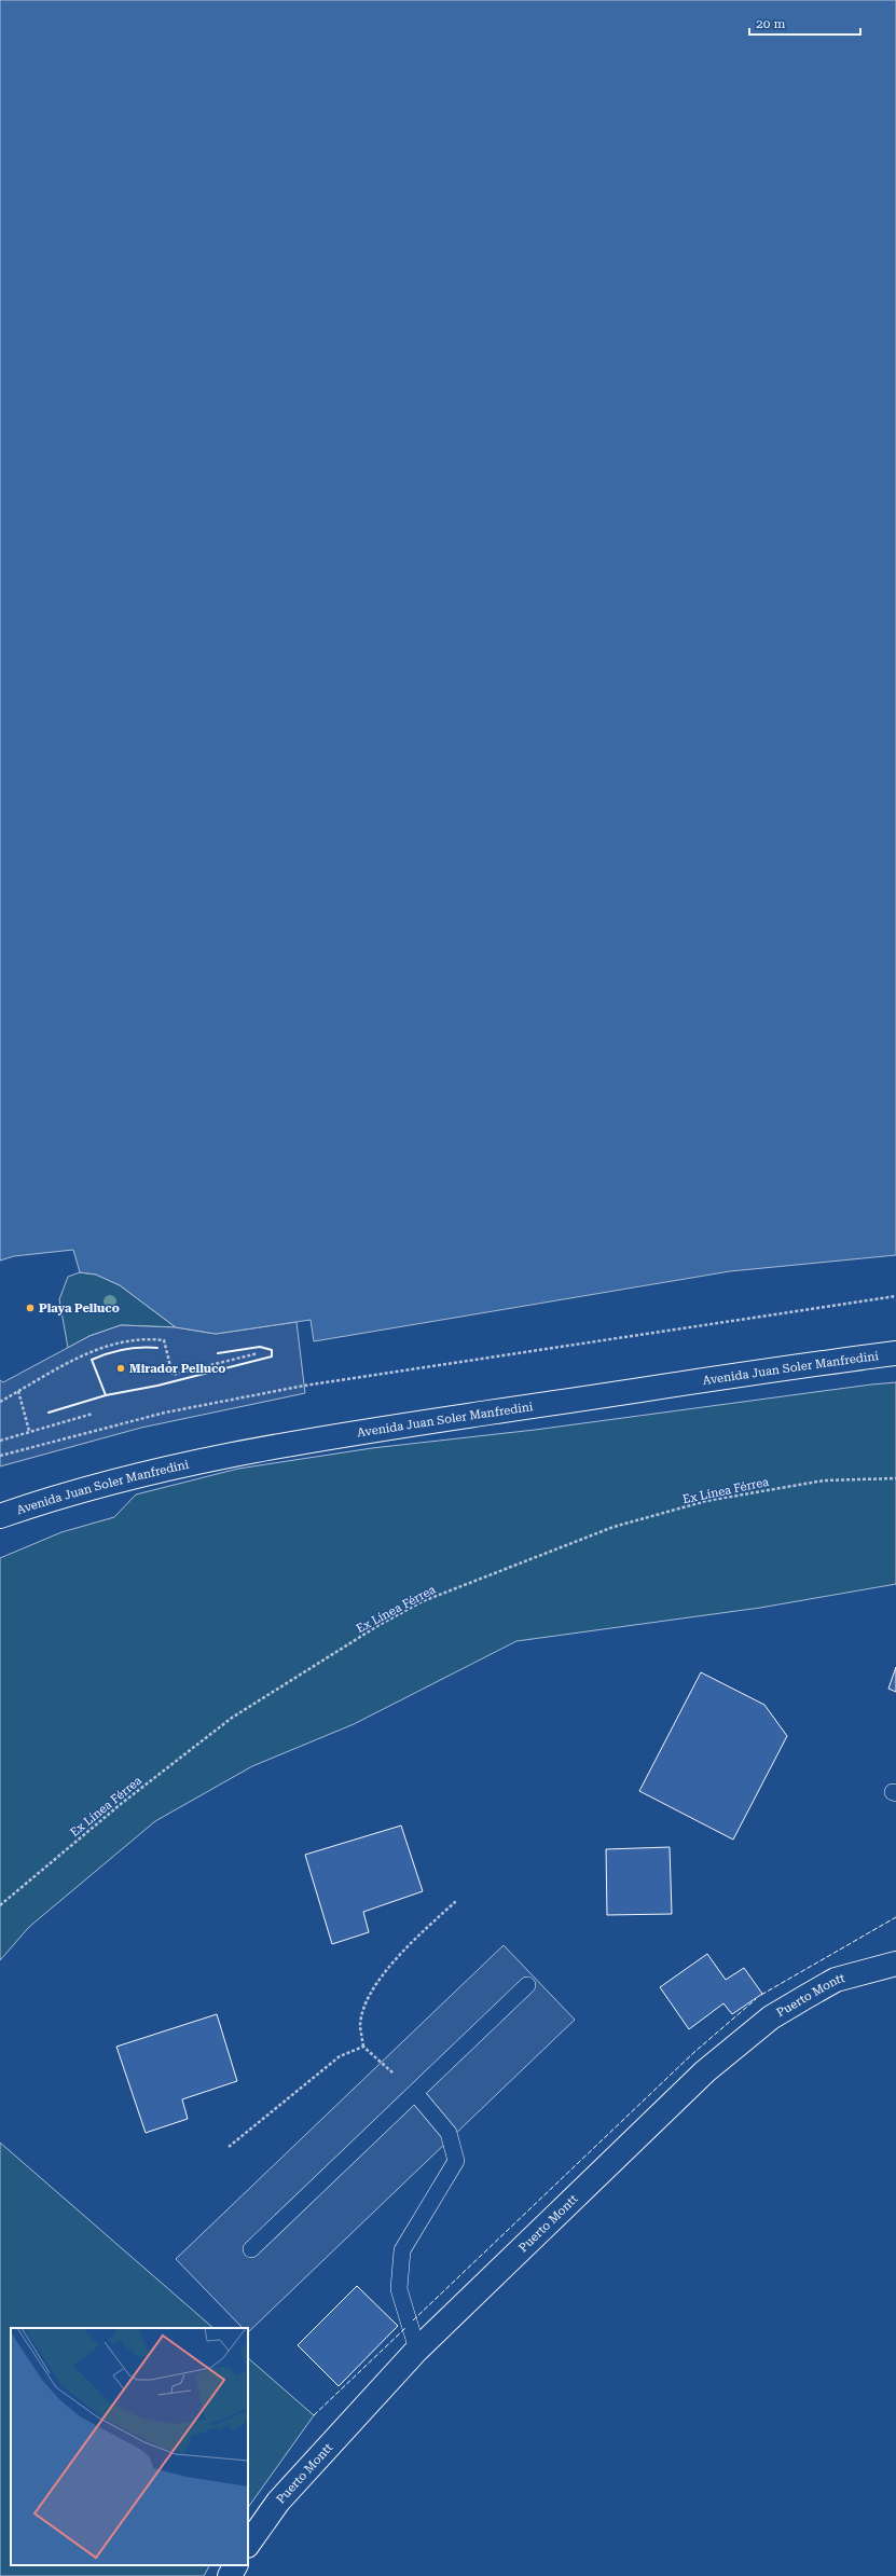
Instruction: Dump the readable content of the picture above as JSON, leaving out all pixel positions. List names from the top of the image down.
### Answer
{
  "streets": {
    "main road": ["Avenida Juan Soler Manfredini", "Puerto Montt"],
    "path": ["Ex Línea Férrea"]
  },
  "places": ["Playa Pelluco", "Mirador Pelluco"],
  "scale_bar": "20 m"
}
